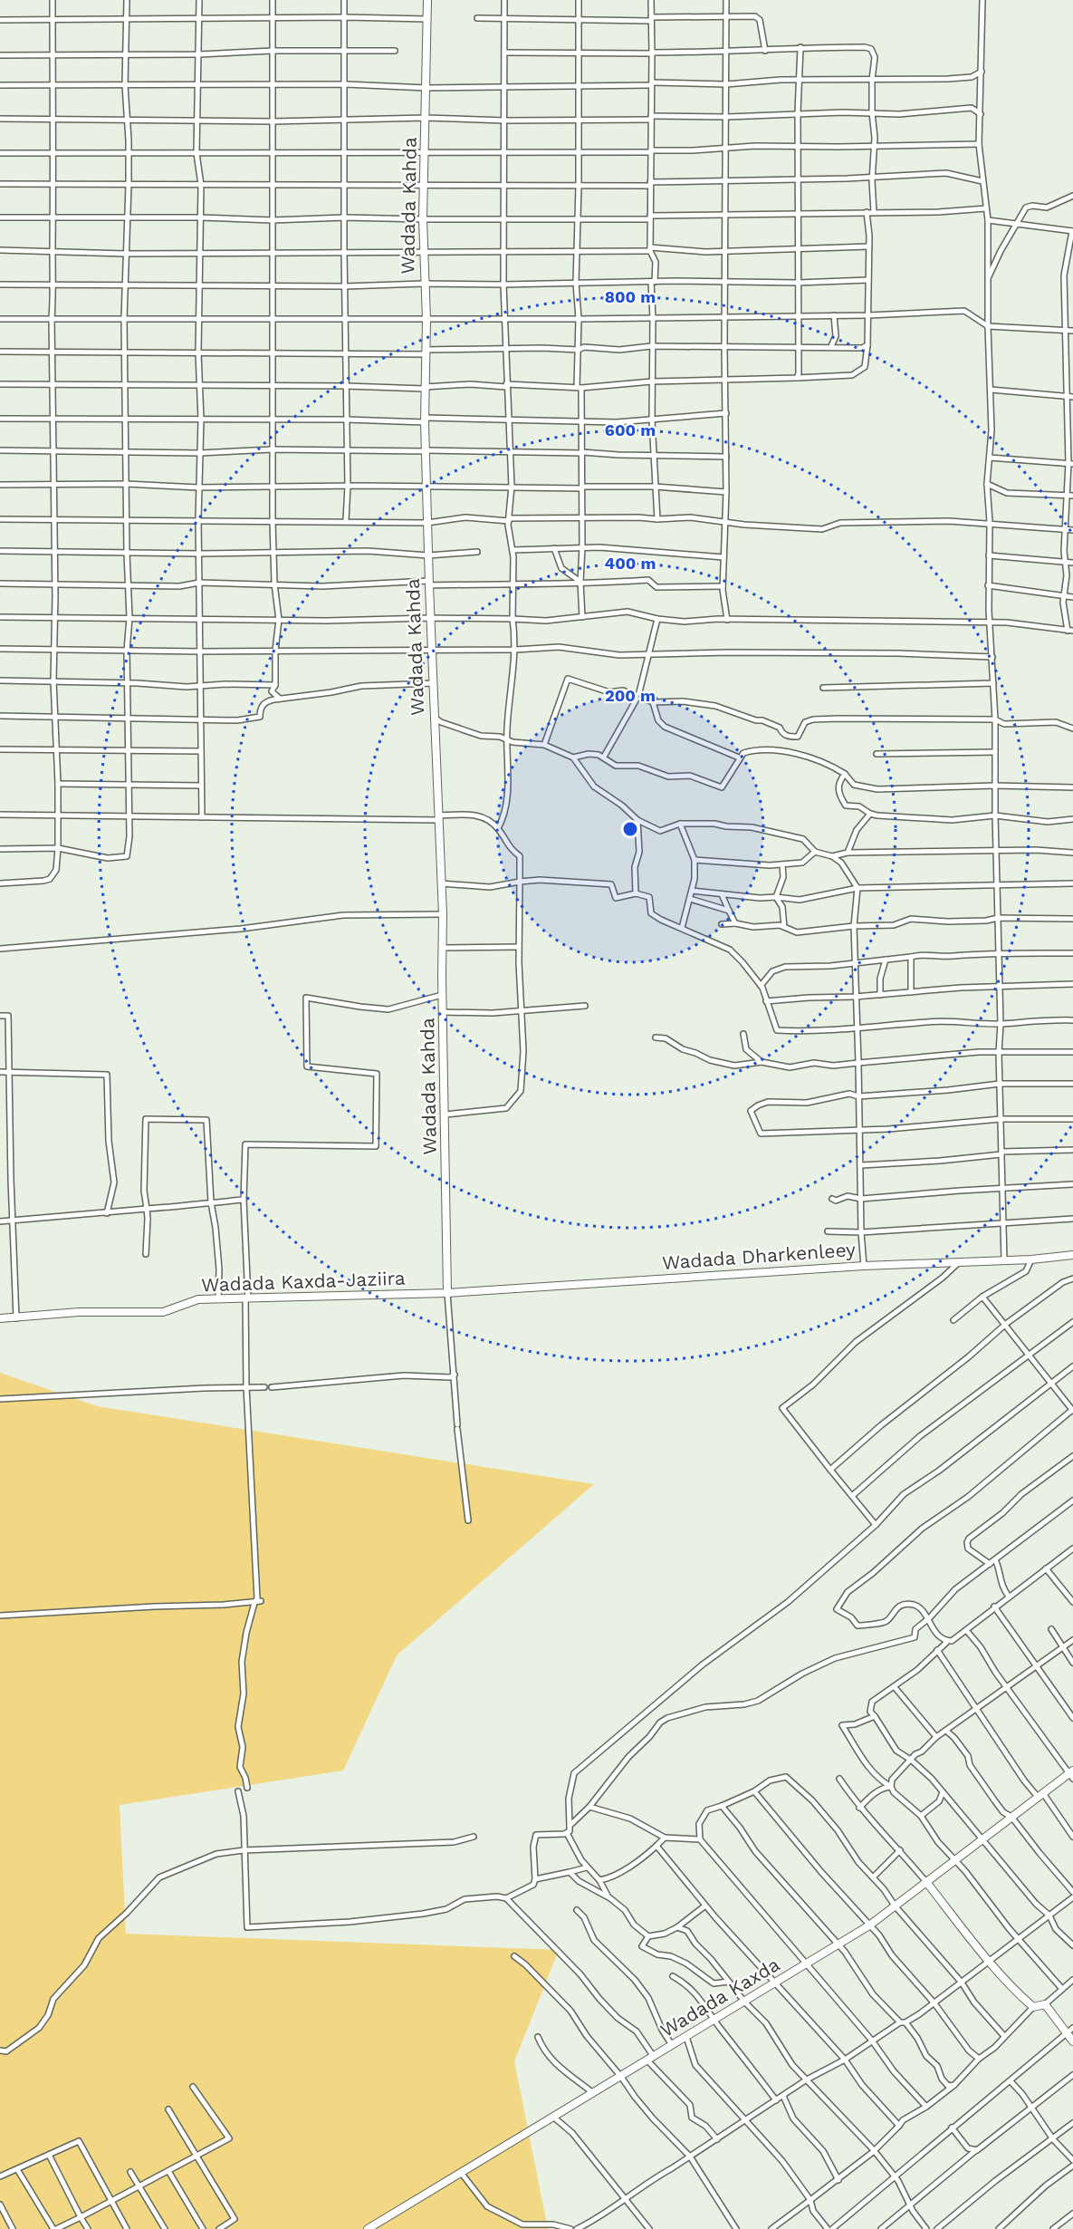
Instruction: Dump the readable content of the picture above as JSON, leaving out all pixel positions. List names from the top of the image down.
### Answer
{
  "streets": {
    "main road": [
      "Wadada Kahda",
      "Wadada Dharkenleey",
      "Wadada Kaxda-Jaziira",
      "Wadada Kaxda"
    ]
  },
  "crossings": [
    ["Wadada Kahda", "Wadada Dharkenleey"],
    ["Wadada Kahda", "Wadada Kaxda-Jaziira"],
    ["Wadada Dharkenleey", "Wadada Kaxda-Jaziira"]
  ],
  "rings": [
    "800 m",
    "600 m",
    "400 m",
    "200 m"
  ]
}
